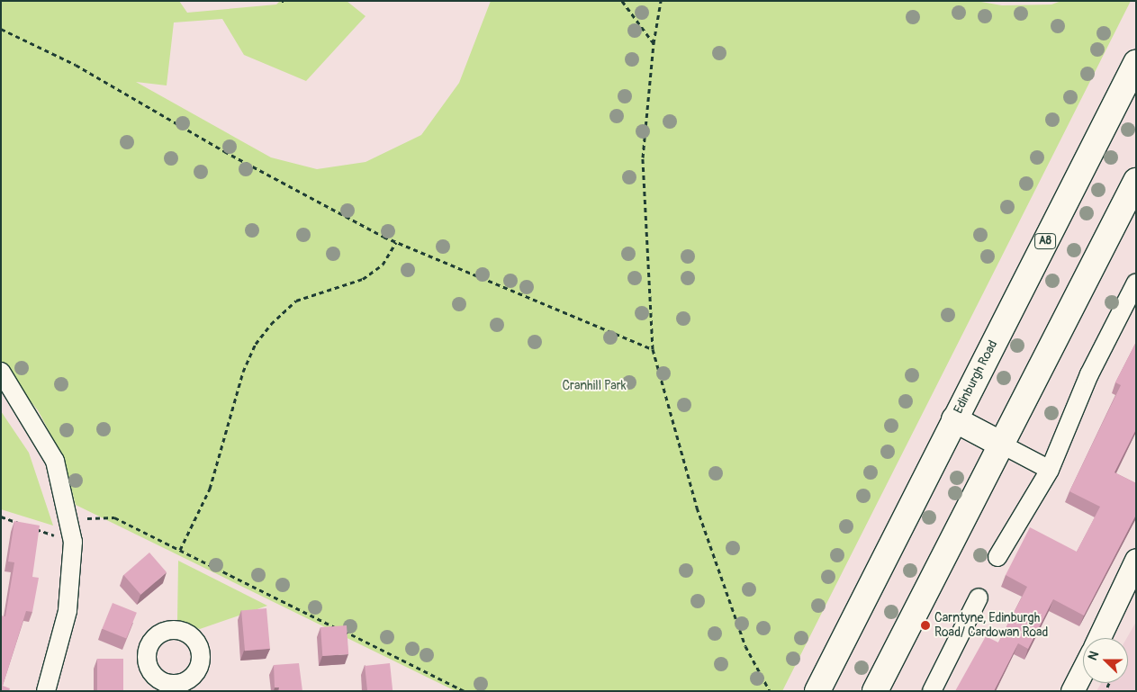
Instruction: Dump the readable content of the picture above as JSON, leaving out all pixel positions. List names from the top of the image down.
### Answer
{
  "streets": {
    "main road": ["A8", "Edinburgh Road"]
  },
  "parks": ["Cranhill Park"],
  "places": ["Carntyne, Edinburgh Road/ Cardowan Road"],
  "north": "left"
}
